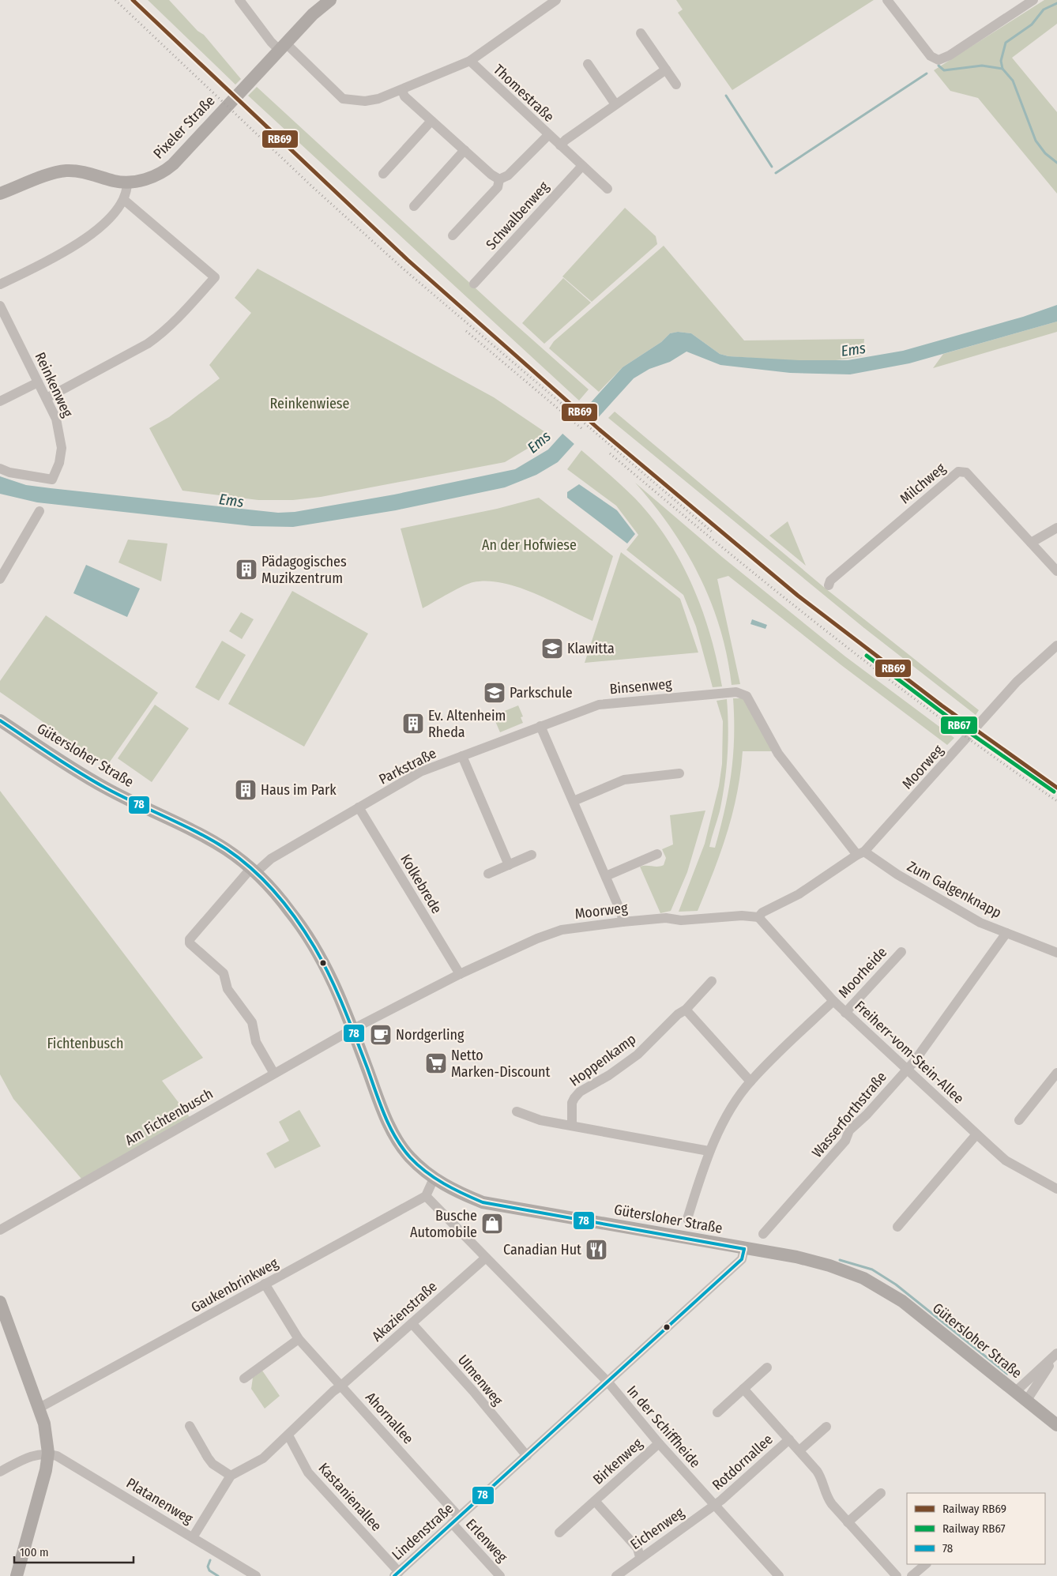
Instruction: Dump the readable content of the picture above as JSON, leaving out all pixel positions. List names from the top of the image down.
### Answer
{
  "streets": {
    "main road": ["Pixeler Straße", "Gütersloher Straße"],
    "street": [
      "Thomestraße",
      "Schwalbenweg",
      "Reinkenweg",
      "Milchweg",
      "Binsenweg",
      "Parkstraße",
      "Moorweg",
      "Kolkebrede",
      "Zum Galgenknapp",
      "Moorheide",
      "Freiherr-vom-Stein-Allee",
      "Hoppenkamp",
      "Wasserforthstraße",
      "Am Fichtenbusch",
      "Gaukenbrinkweg",
      "Akazienstraße",
      "Ulmenweg",
      "Ahornallee",
      "In der Schiffheide",
      "Birkenweg",
      "Rotdornallee",
      "Kastanienallee",
      "Platanenweg",
      "Eichenweg",
      "Lindenstraße",
      "Erlenweg"
    ]
  },
  "crossings": [
    ["Thomestraße", "Schwalbenweg"],
    ["Binsenweg", "Parkstraße"],
    ["Binsenweg", "Moorweg"],
    ["Binsenweg", "Zum Galgenknapp"],
    ["Gütersloher Straße", "Parkstraße"],
    ["Gütersloher Straße", "Moorweg"],
    ["Gütersloher Straße", "Am Fichtenbusch"],
    ["Gütersloher Straße", "Lindenstraße"],
    ["Parkstraße", "Kolkebrede"],
    ["Parkstraße", "Am Fichtenbusch"],
    ["Moorweg", "Kolkebrede"],
    ["Moorweg", "Zum Galgenknapp"],
    ["Moorweg", "Freiherr-vom-Stein-Allee"],
    ["Moorweg", "Am Fichtenbusch"],
    ["Zum Galgenknapp", "Wasserforthstraße"],
    ["Moorheide", "Freiherr-vom-Stein-Allee"],
    ["Freiherr-vom-Stein-Allee", "Wasserforthstraße"],
    ["Gaukenbrinkweg", "Ahornallee"],
    ["Gaukenbrinkweg", "In der Schiffheide"],
    ["Akazienstraße", "Ulmenweg"],
    ["Akazienstraße", "Ahornallee"],
    ["Akazienstraße", "In der Schiffheide"],
    ["Ulmenweg", "Lindenstraße"],
    ["Ahornallee", "Lindenstraße"],
    ["Ahornallee", "Erlenweg"],
    ["In der Schiffheide", "Birkenweg"],
    ["In der Schiffheide", "Rotdornallee"],
    ["In der Schiffheide", "Eichenweg"],
    ["In der Schiffheide", "Lindenstraße"],
    ["Birkenweg", "Eichenweg"],
    ["Rotdornallee", "Eichenweg"],
    ["Kastanienallee", "Lindenstraße"],
    ["Lindenstraße", "Erlenweg"]
  ],
  "water": ["Ems"],
  "parks": ["Reinkenwiese", "An der Hofwiese", "Fichtenbusch"],
  "places": {
    "building": ["Pädagogisches Muzikzentrum", "Ev. Altenheim Rheda", "Haus im Park"],
    "school or university": ["Klawitta", "Parkschule"],
    "cafe": ["Nordgerling"],
    "supermarket": ["Netto Marken-Discount"],
    "shop": ["Busche Automobile"],
    "restaurant": ["Canadian Hut"]
  },
  "lines": ["rail line RB69", "rail line RB67", "transit line 78"],
  "legend": ["Railway RB69", "Railway RB67", "78"],
  "scale_bar": "100 m"
}
